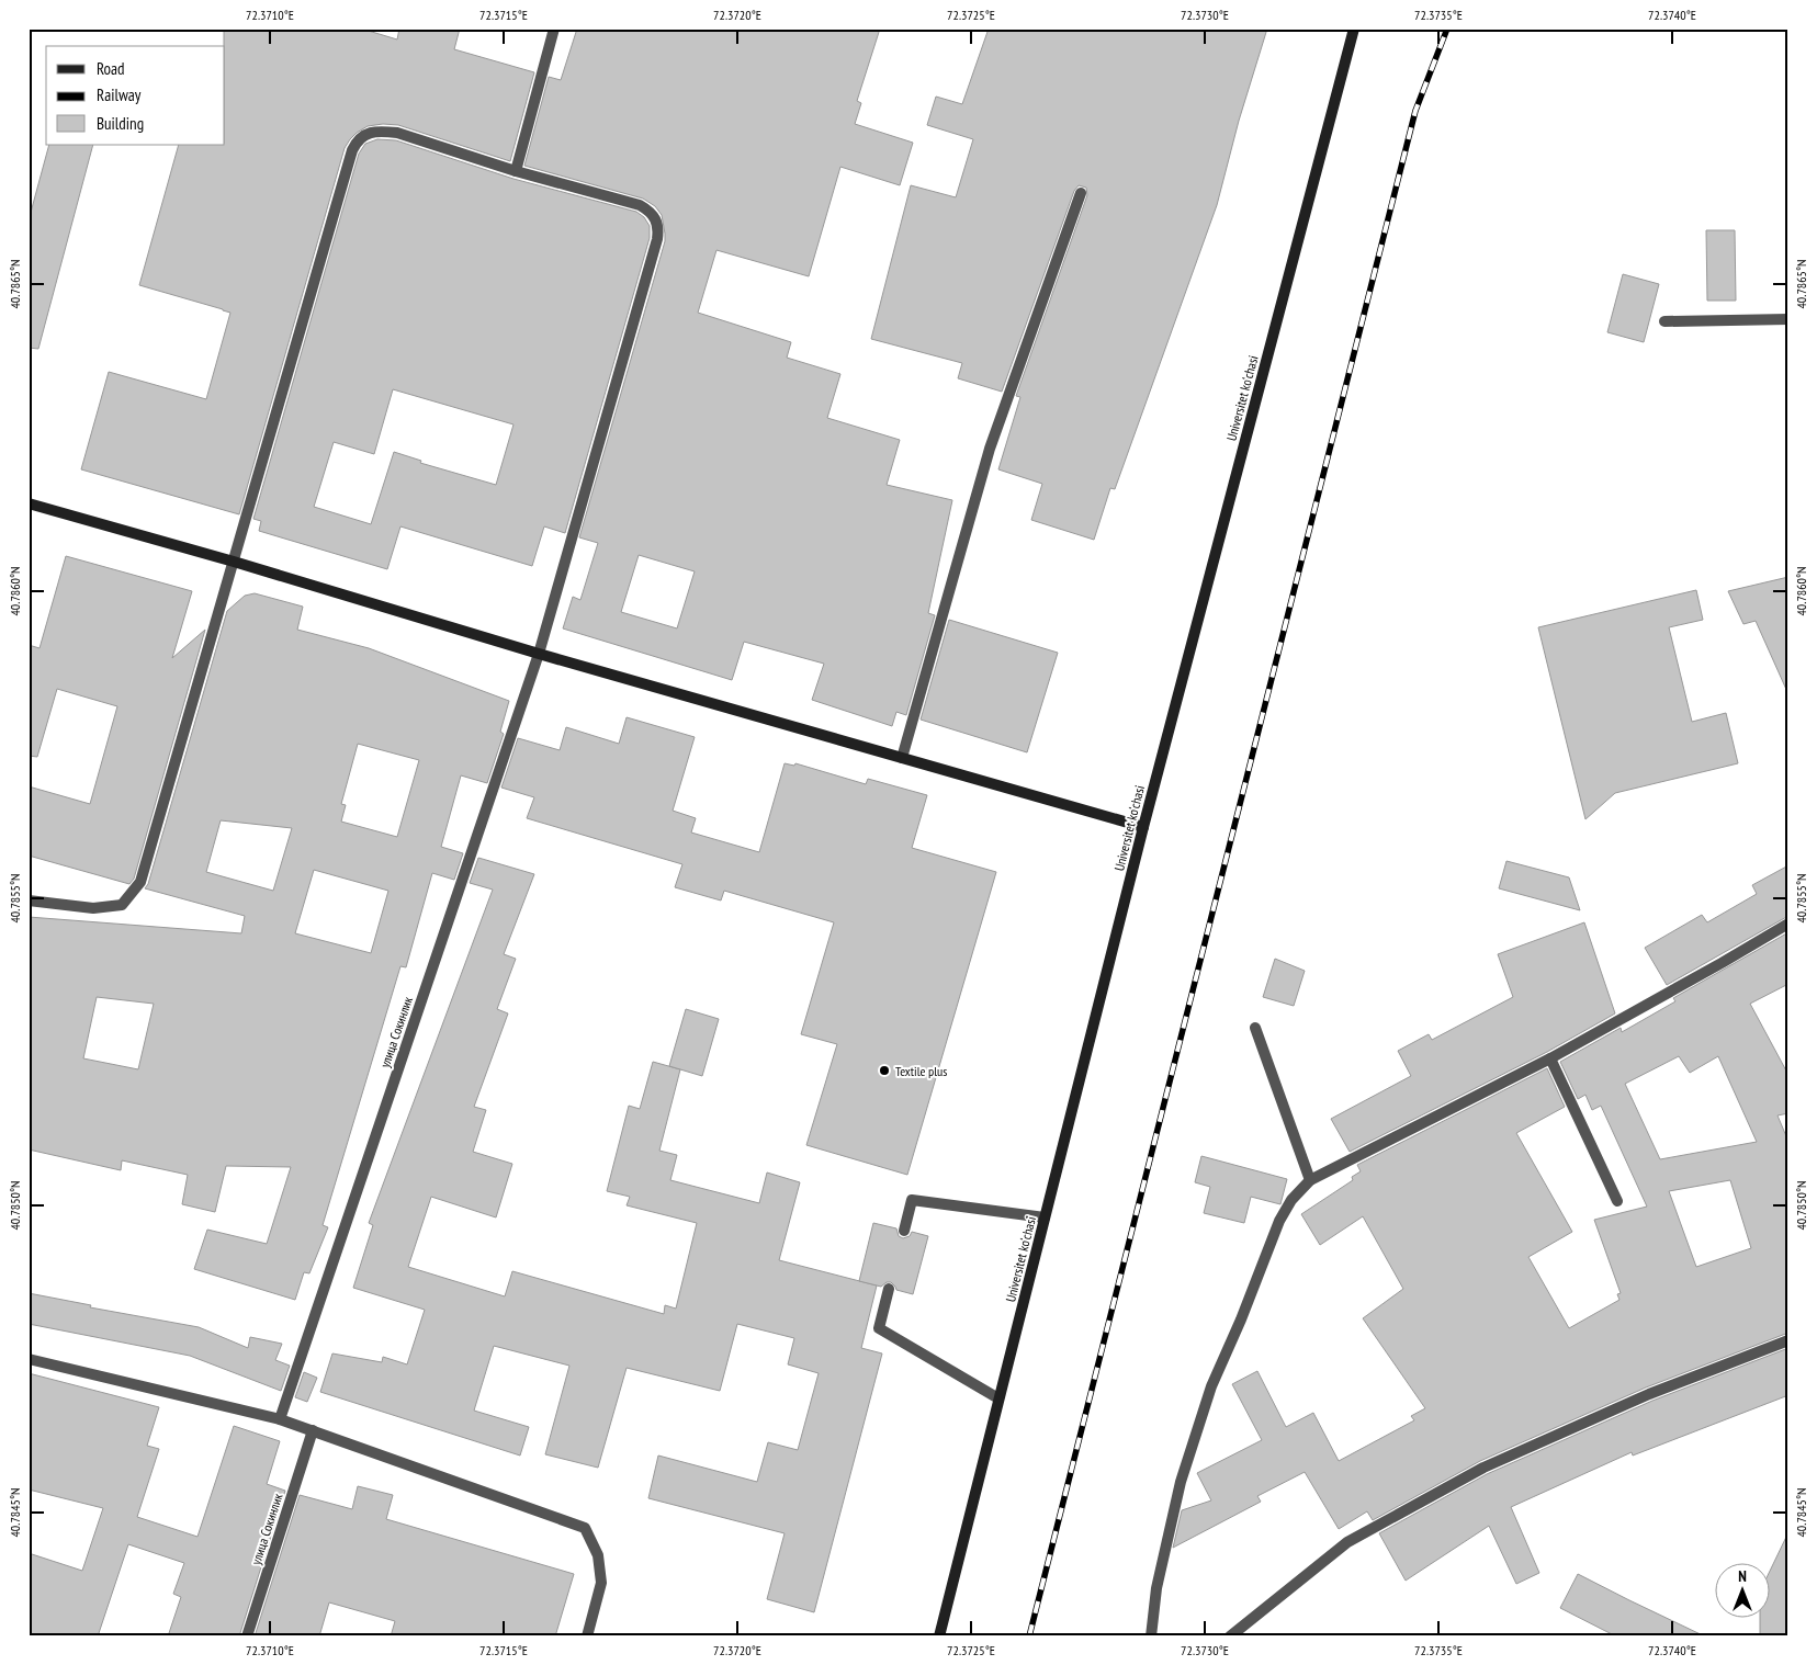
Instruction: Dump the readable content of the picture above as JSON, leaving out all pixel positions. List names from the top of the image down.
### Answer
{
  "streets": {
    "main road": ["Universitet kо‘chasi"],
    "street": ["улица Сокинлик"]
  },
  "places": ["Textile plus"],
  "legend": ["Road", "Railway", "Building"],
  "north": "top",
  "coordinates": [
    "72.3710°E",
    "72.3715°E",
    "72.3720°E",
    "72.3725°E",
    "72.3730°E",
    "72.3735°E",
    "72.3740°E",
    "40.7865°N",
    "40.7860°N",
    "40.7855°N",
    "40.7850°N",
    "40.7845°N"
  ]
}
